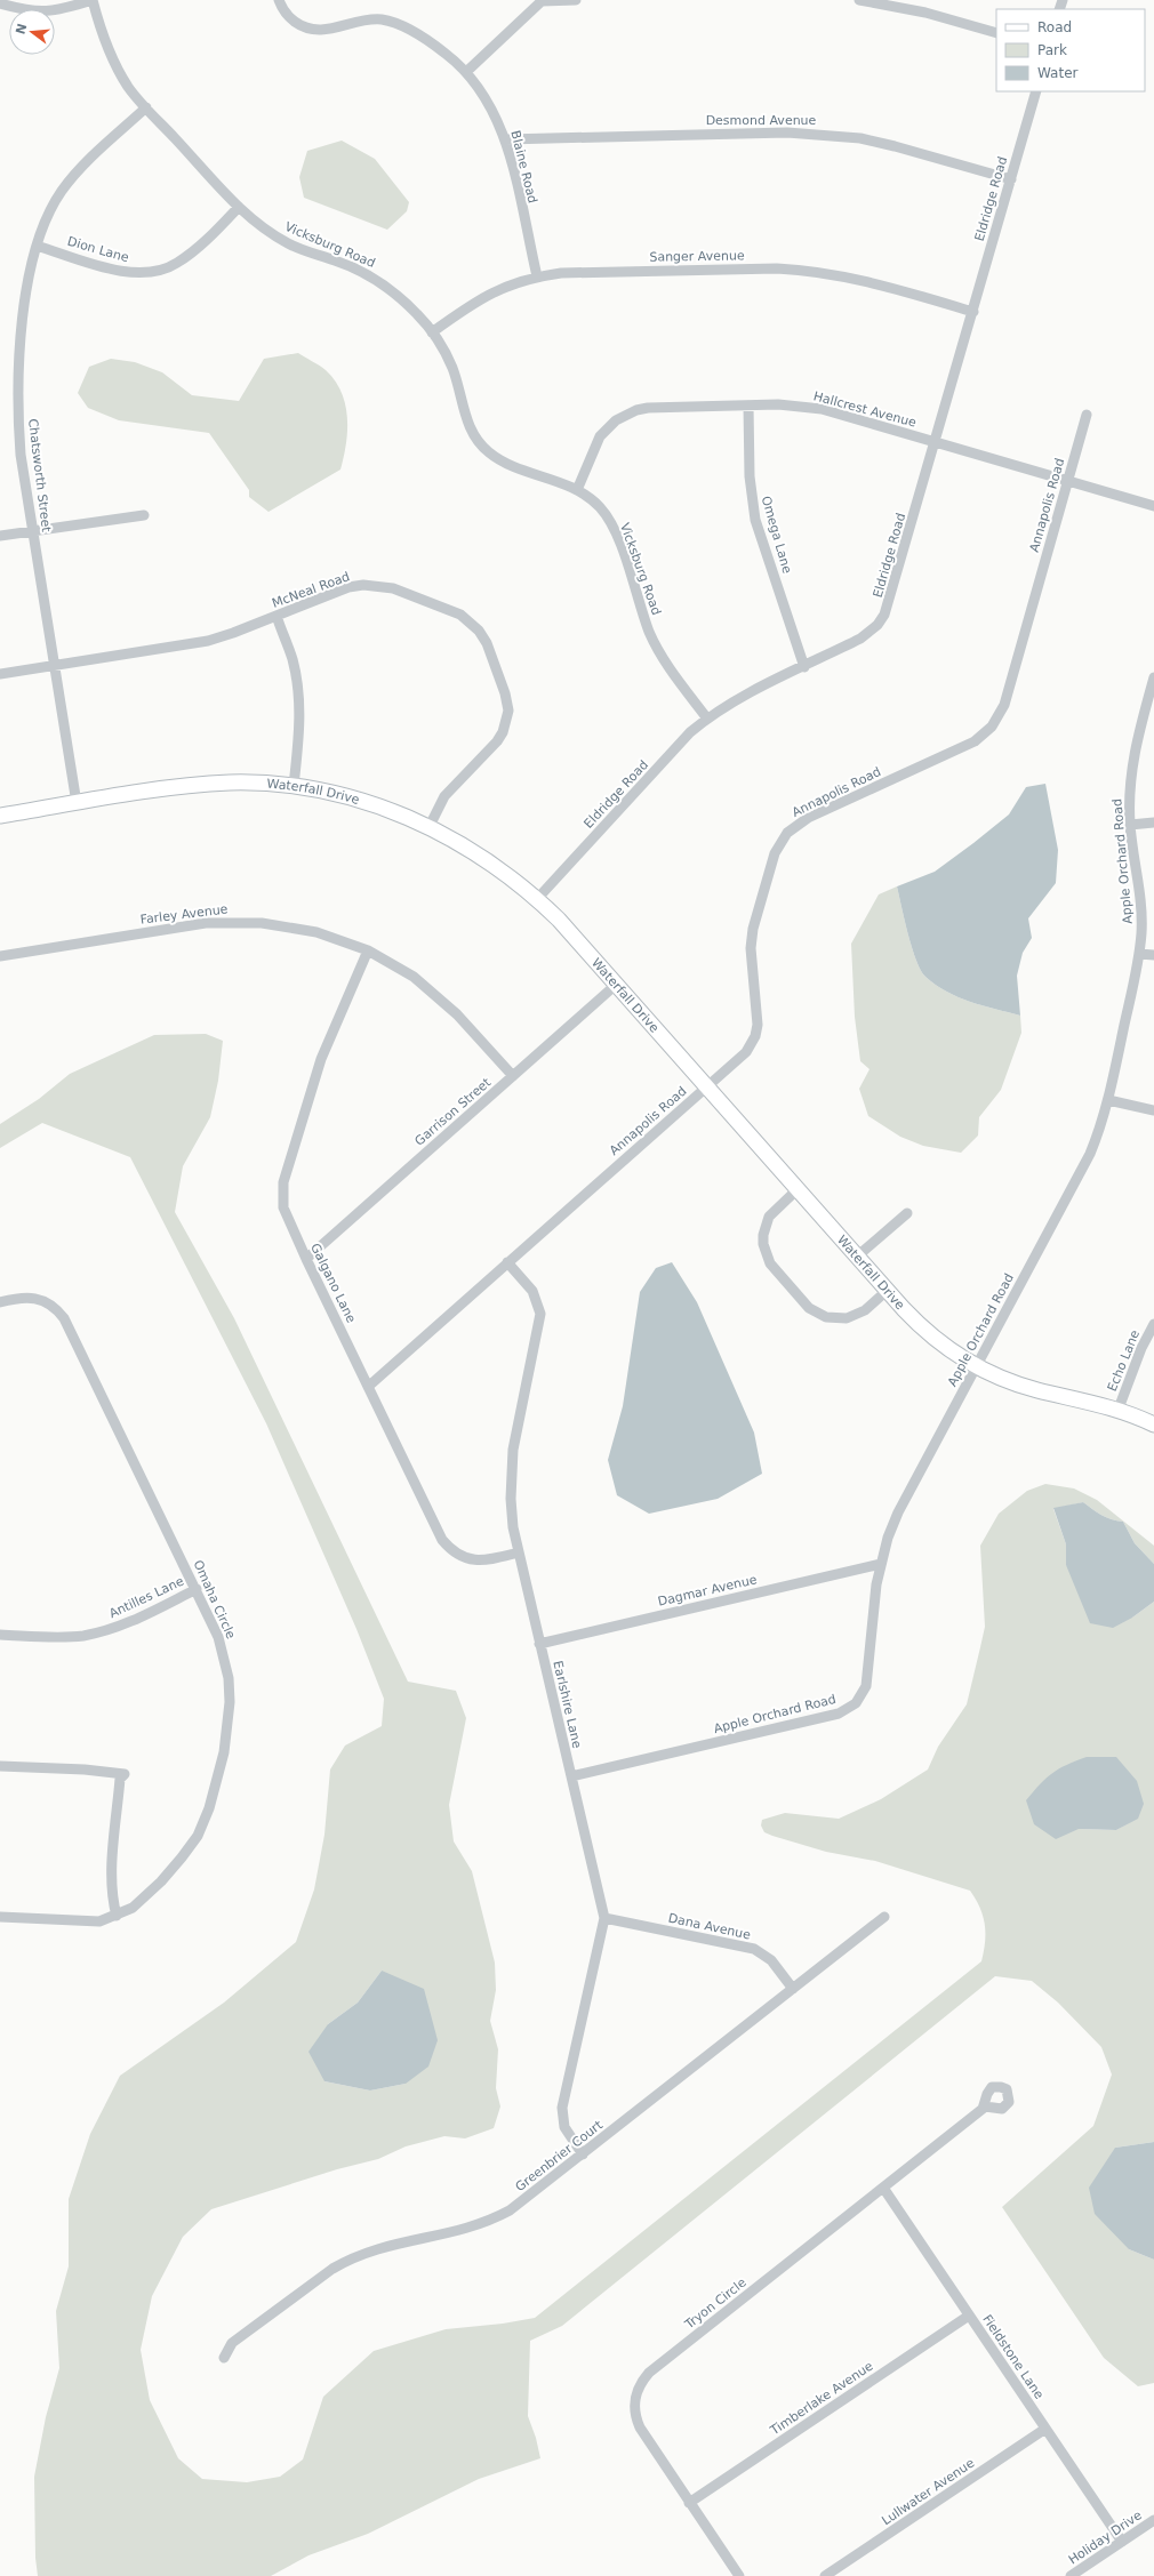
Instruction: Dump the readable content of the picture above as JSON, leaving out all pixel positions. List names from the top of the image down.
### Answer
{
  "streets": {
    "street": [
      "Desmond Avenue",
      "Blaine Road",
      "Eldridge Road",
      "Vicksburg Road",
      "Dion Lane",
      "Sanger Avenue",
      "Hallcrest Avenue",
      "Chatsworth Street",
      "Annapolis Road",
      "Omega Lane",
      "McNeal Road",
      "Waterfall Drive",
      "Apple Orchard Road",
      "Farley Avenue",
      "Garrison Street",
      "Galgano Lane",
      "Echo Lane",
      "Dagmar Avenue",
      "Antilles Lane",
      "Omaha Circle",
      "Earlshire Lane",
      "Dana Avenue",
      "Greenbrier Court",
      "Tryon Circle",
      "Fieldstone Lane",
      "Timberlake Avenue",
      "Lullwater Avenue",
      "Holiday Drive"
    ]
  },
  "crossings": [
    ["Desmond Avenue", "Blaine Road"],
    ["Desmond Avenue", "Eldridge Road"],
    ["Blaine Road", "Sanger Avenue"],
    ["Eldridge Road", "Vicksburg Road"],
    ["Eldridge Road", "Sanger Avenue"],
    ["Eldridge Road", "Hallcrest Avenue"],
    ["Eldridge Road", "Omega Lane"],
    ["Eldridge Road", "Waterfall Drive"],
    ["Vicksburg Road", "Dion Lane"],
    ["Vicksburg Road", "Sanger Avenue"],
    ["Vicksburg Road", "Hallcrest Avenue"],
    ["Vicksburg Road", "Chatsworth Street"],
    ["Dion Lane", "Chatsworth Street"],
    ["Hallcrest Avenue", "Annapolis Road"],
    ["Hallcrest Avenue", "Omega Lane"],
    ["Chatsworth Street", "McNeal Road"],
    ["Chatsworth Street", "Waterfall Drive"],
    ["Annapolis Road", "Waterfall Drive"],
    ["Annapolis Road", "Galgano Lane"],
    ["Annapolis Road", "Earlshire Lane"],
    ["McNeal Road", "Waterfall Drive"],
    ["Waterfall Drive", "Apple Orchard Road"],
    ["Waterfall Drive", "Garrison Street"],
    ["Waterfall Drive", "Echo Lane"],
    ["Apple Orchard Road", "Dagmar Avenue"],
    ["Apple Orchard Road", "Earlshire Lane"],
    ["Farley Avenue", "Garrison Street"],
    ["Farley Avenue", "Galgano Lane"],
    ["Garrison Street", "Galgano Lane"],
    ["Galgano Lane", "Earlshire Lane"],
    ["Dagmar Avenue", "Earlshire Lane"],
    ["Antilles Lane", "Omaha Circle"],
    ["Earlshire Lane", "Dana Avenue"],
    ["Earlshire Lane", "Greenbrier Court"],
    ["Dana Avenue", "Greenbrier Court"],
    ["Tryon Circle", "Fieldstone Lane"],
    ["Tryon Circle", "Timberlake Avenue"],
    ["Fieldstone Lane", "Timberlake Avenue"],
    ["Fieldstone Lane", "Lullwater Avenue"],
    ["Fieldstone Lane", "Holiday Drive"]
  ],
  "legend": ["Road", "Park", "Water"],
  "north": "left"
}
